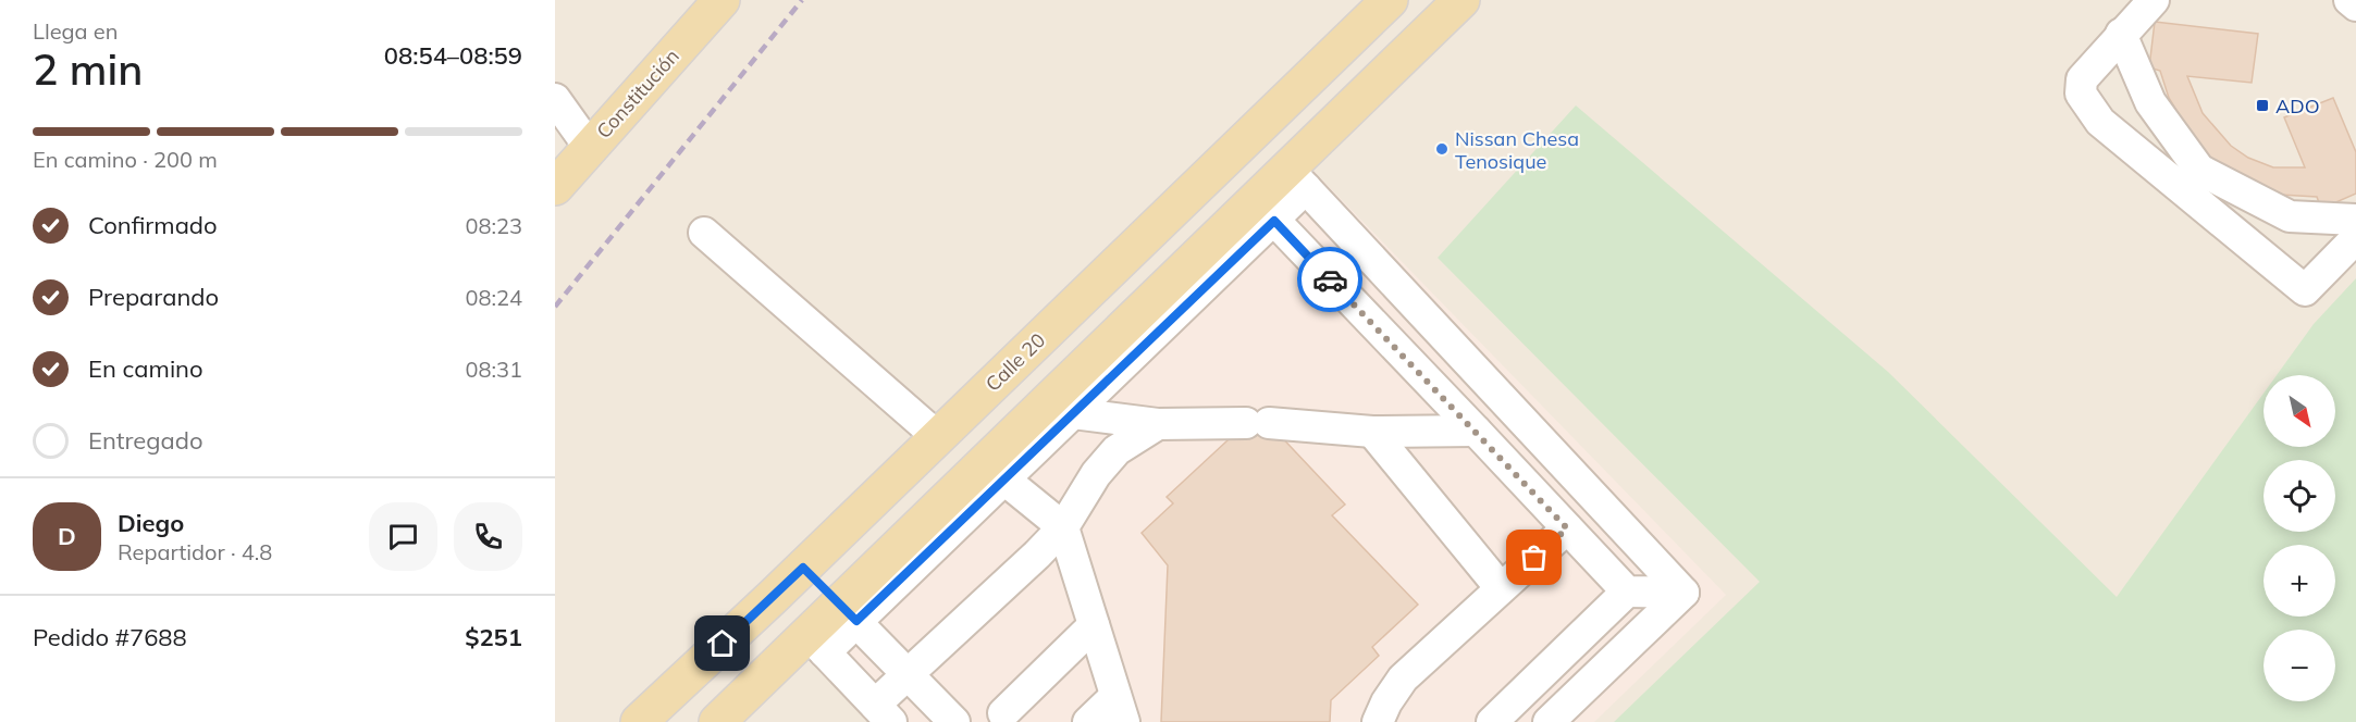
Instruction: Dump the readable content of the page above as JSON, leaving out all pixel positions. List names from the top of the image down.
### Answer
{
  "streets": {
    "main road": ["Constitución", "Calle 20"]
  },
  "places": {
    "transit": ["ADO"],
    "other": ["Nissan Chesa Tenosique"]
  },
  "north": "bottom right",
  "page": {
    "heading": ["2 min", "Llega en", "08:54–08:59"],
    "panel": [
      "Diego",
      "Repartidor · 4.8",
      "Pedido #7688",
      "$251"
    ],
    "bar": "En camino · 200 m",
    "list": [
      ["Confirmado", "08:23"],
      ["Preparando", "08:24"],
      ["En camino", "08:31"],
      "Entregado"
    ],
    "map_buttons": ["+", "−"],
    "round": "D"
  }
}
